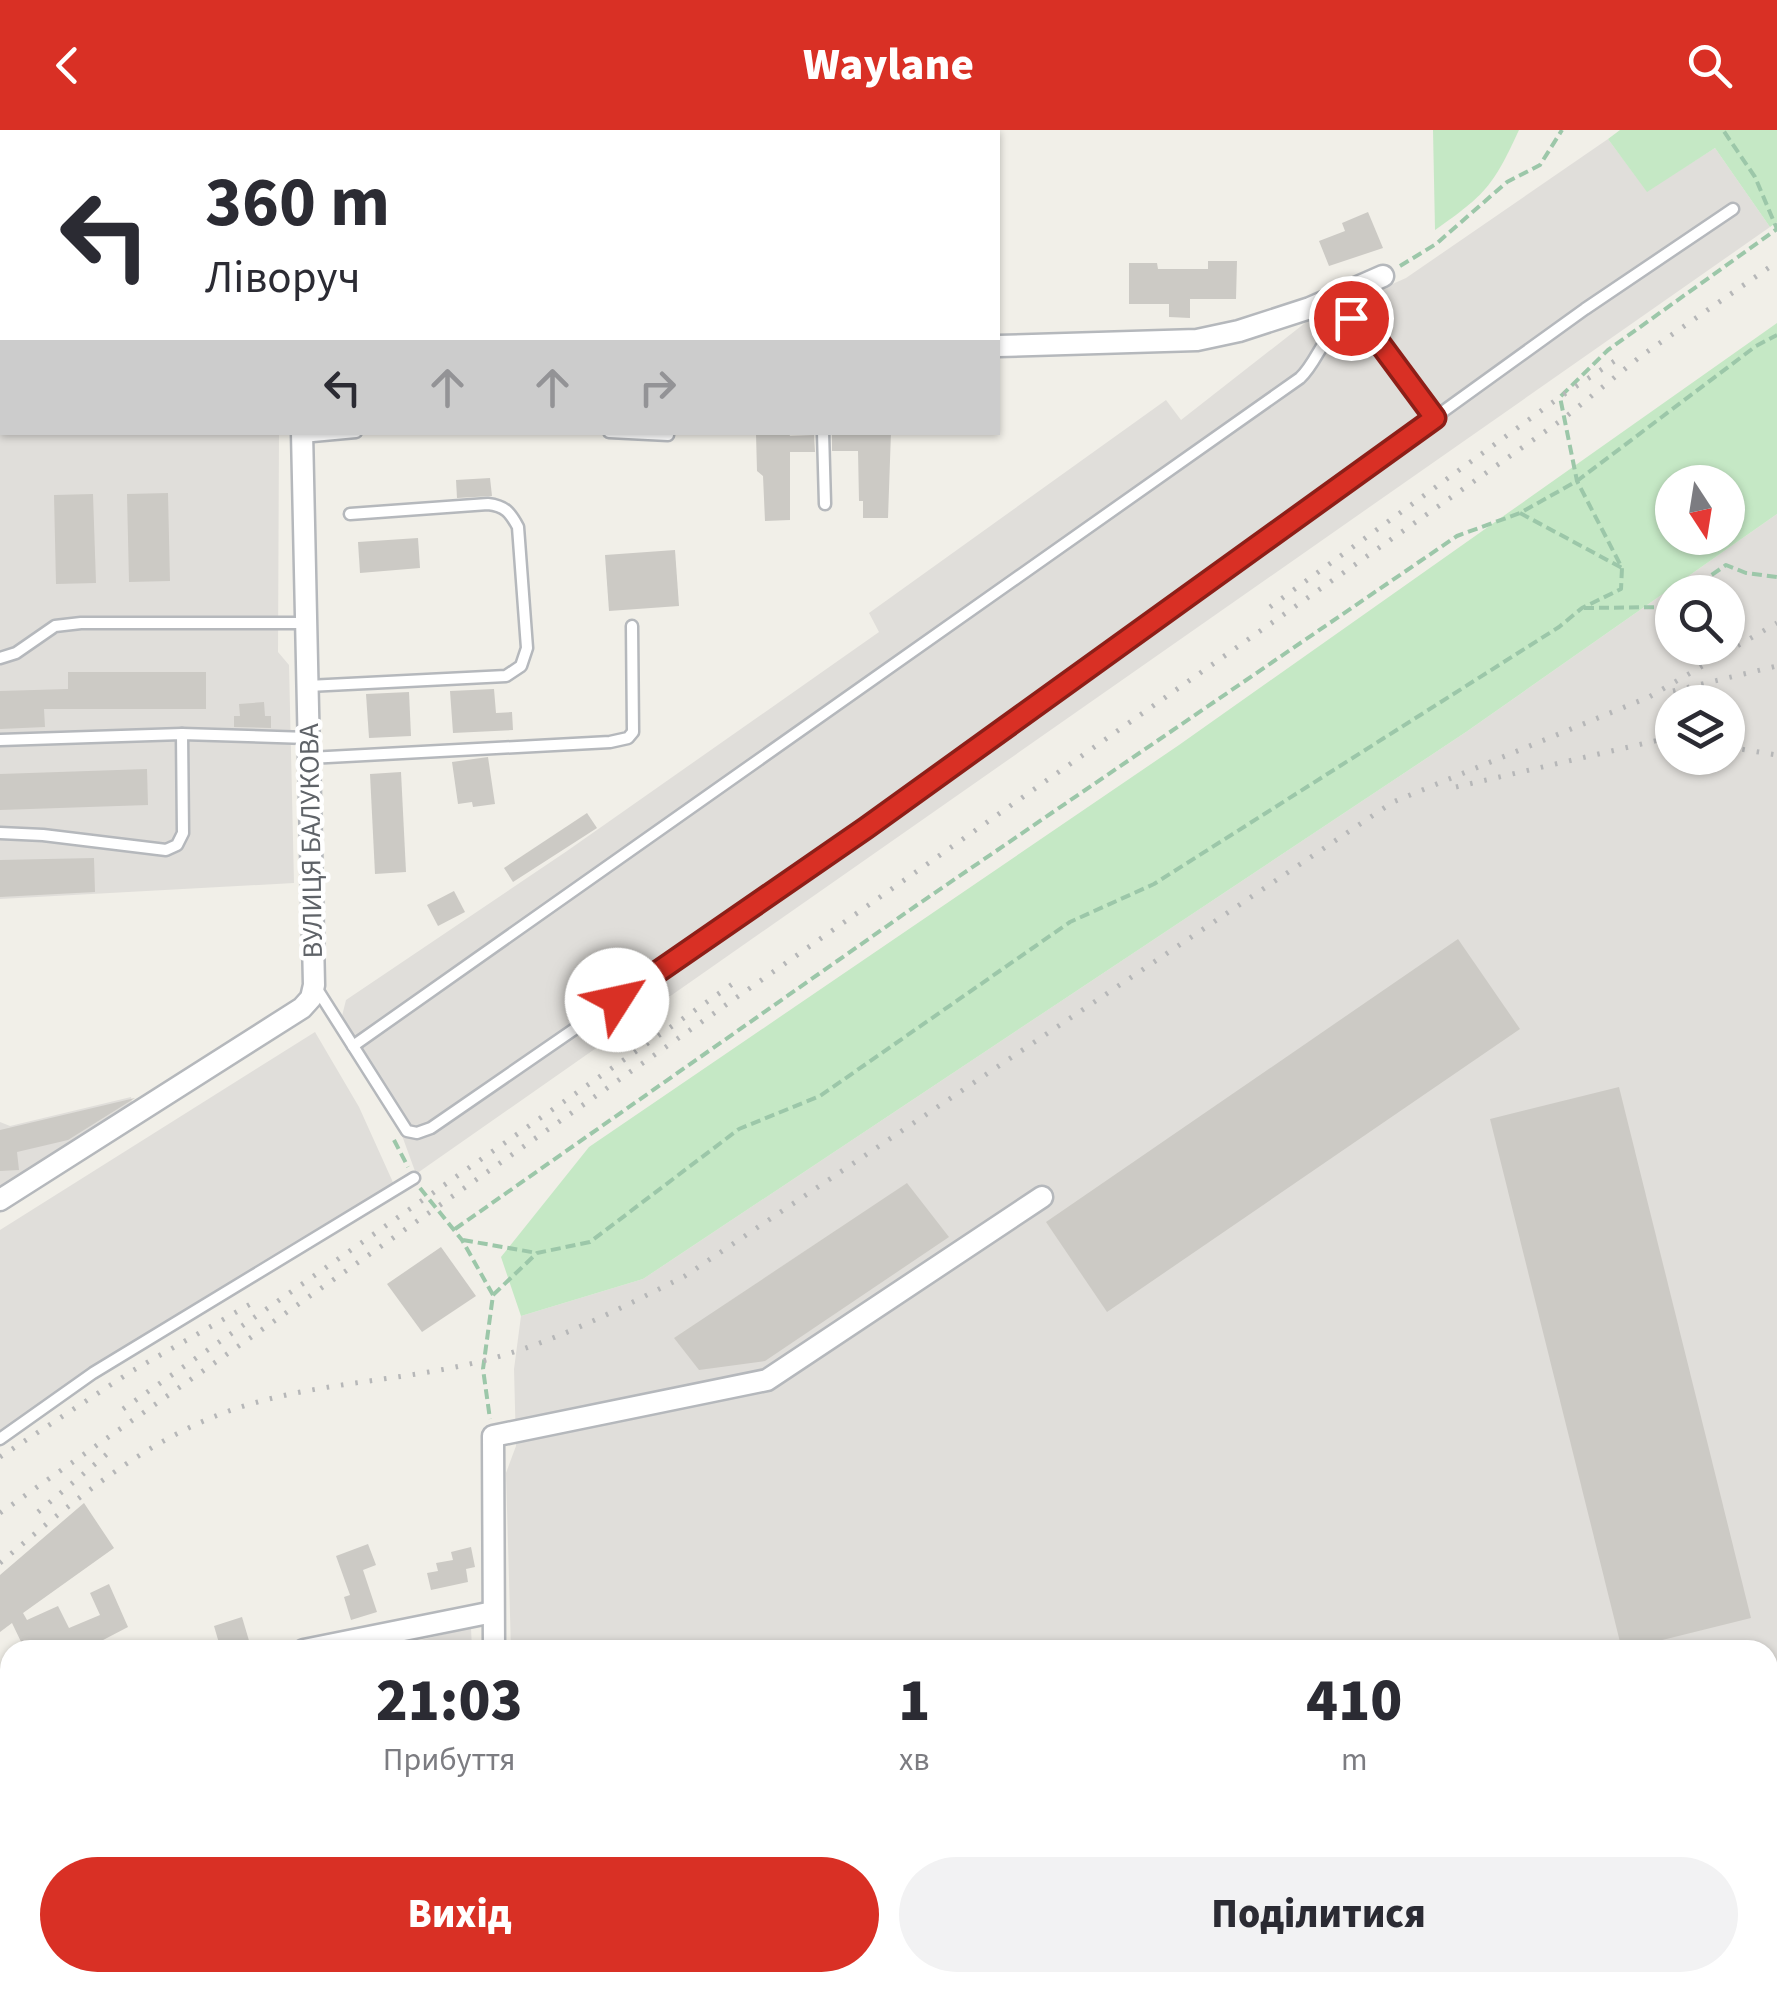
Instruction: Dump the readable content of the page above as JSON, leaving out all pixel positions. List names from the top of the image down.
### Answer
{
  "streets": {
    "street": ["ВУЛИЦЯ БАЛУКОВА"]
  },
  "north": "bottom",
  "page": {
    "header": "Waylane",
    "turn": ["360 m", "Ліворуч"],
    "eta": [
      "21:03",
      "Прибуття",
      "1",
      "хв",
      "410",
      "m"
    ],
    "buttons": ["Вихід", "Поділитися"]
  }
}
